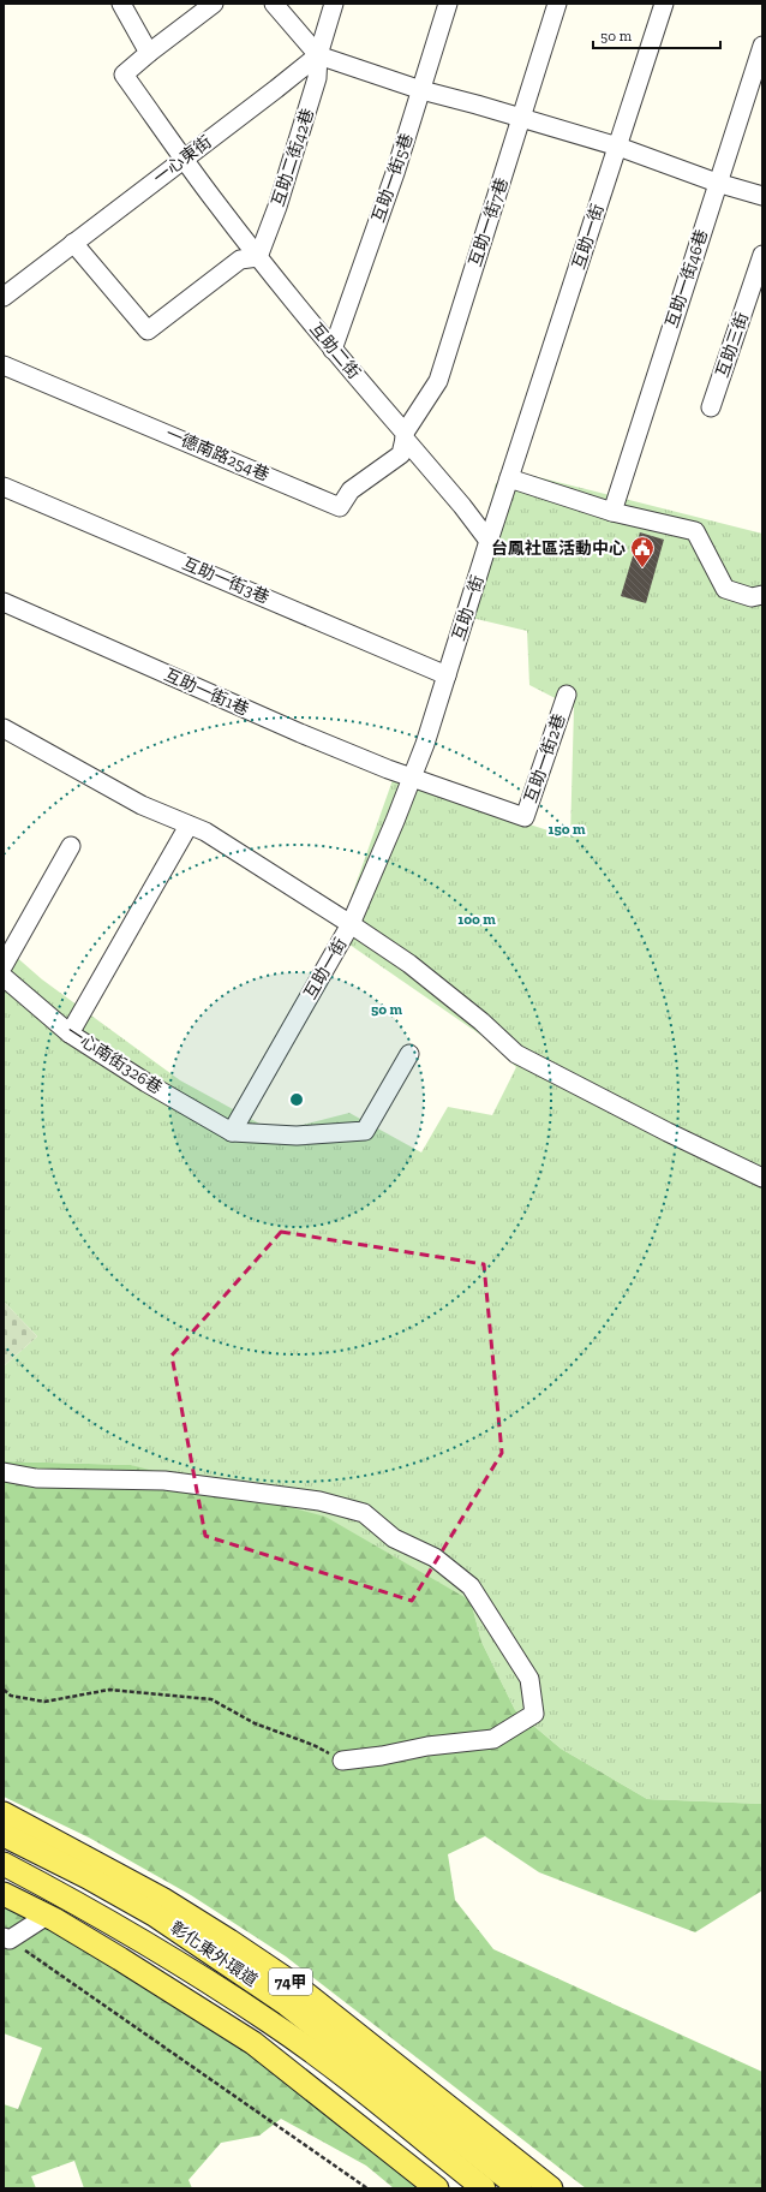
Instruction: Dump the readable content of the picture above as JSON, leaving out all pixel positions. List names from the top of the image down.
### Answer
{
  "streets": {
    "main road": ["彰化東外環道", "74甲"],
    "street": [
      "互助二街42巷",
      "一心東街",
      "互助一街5巷",
      "互助一街7巷",
      "互助一街",
      "互助一街46巷",
      "互助三街",
      "互助二街",
      "一德南路254巷",
      "互助一街3巷",
      "互助一街1巷",
      "互助一街2巷",
      "一心南街326巷"
    ]
  },
  "crossings": [
    ["互助二街42巷", "一心東街"],
    ["互助二街42巷", "互助二街"],
    ["一心東街", "互助二街"],
    ["互助一街5巷", "互助二街"],
    ["互助一街7巷", "互助二街"],
    ["互助一街7巷", "一德南路254巷"],
    ["互助一街", "互助二街"],
    ["互助一街", "互助一街3巷"],
    ["互助一街", "互助一街1巷"],
    ["互助一街", "互助一街2巷"],
    ["互助一街", "一心南街326巷"],
    ["互助二街", "一德南路254巷"],
    ["互助一街1巷", "互助一街2巷"]
  ],
  "places": {
    "public building": ["台鳳社區活動中心"]
  },
  "scale_bar": "50 m",
  "rings": ["150 m", "100 m", "50 m"]
}
